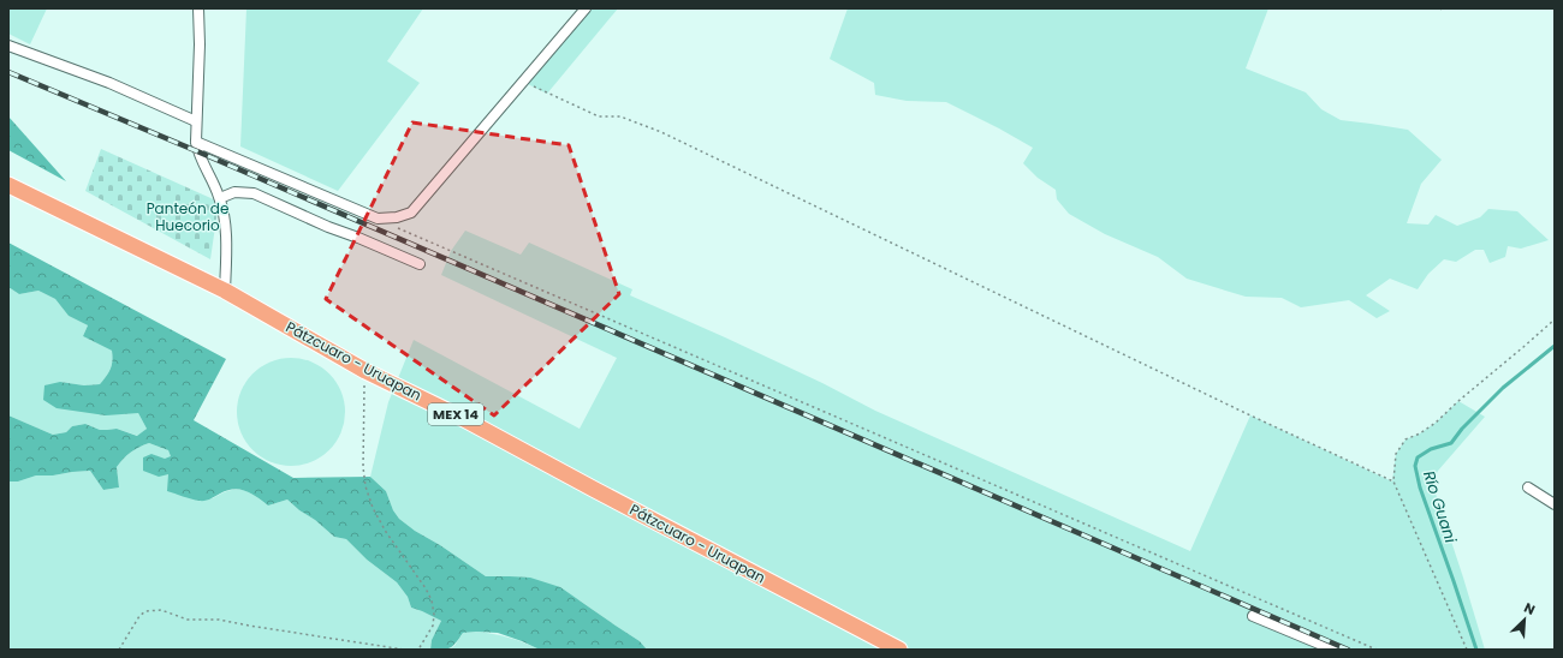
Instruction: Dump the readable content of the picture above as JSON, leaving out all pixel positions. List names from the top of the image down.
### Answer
{
  "streets": {
    "main road": ["Pátzcuaro - Uruapan", "MEX 14"]
  },
  "water": ["Río Guani"],
  "parks": ["Panteón de Huecorio"],
  "north": "top right"
}
